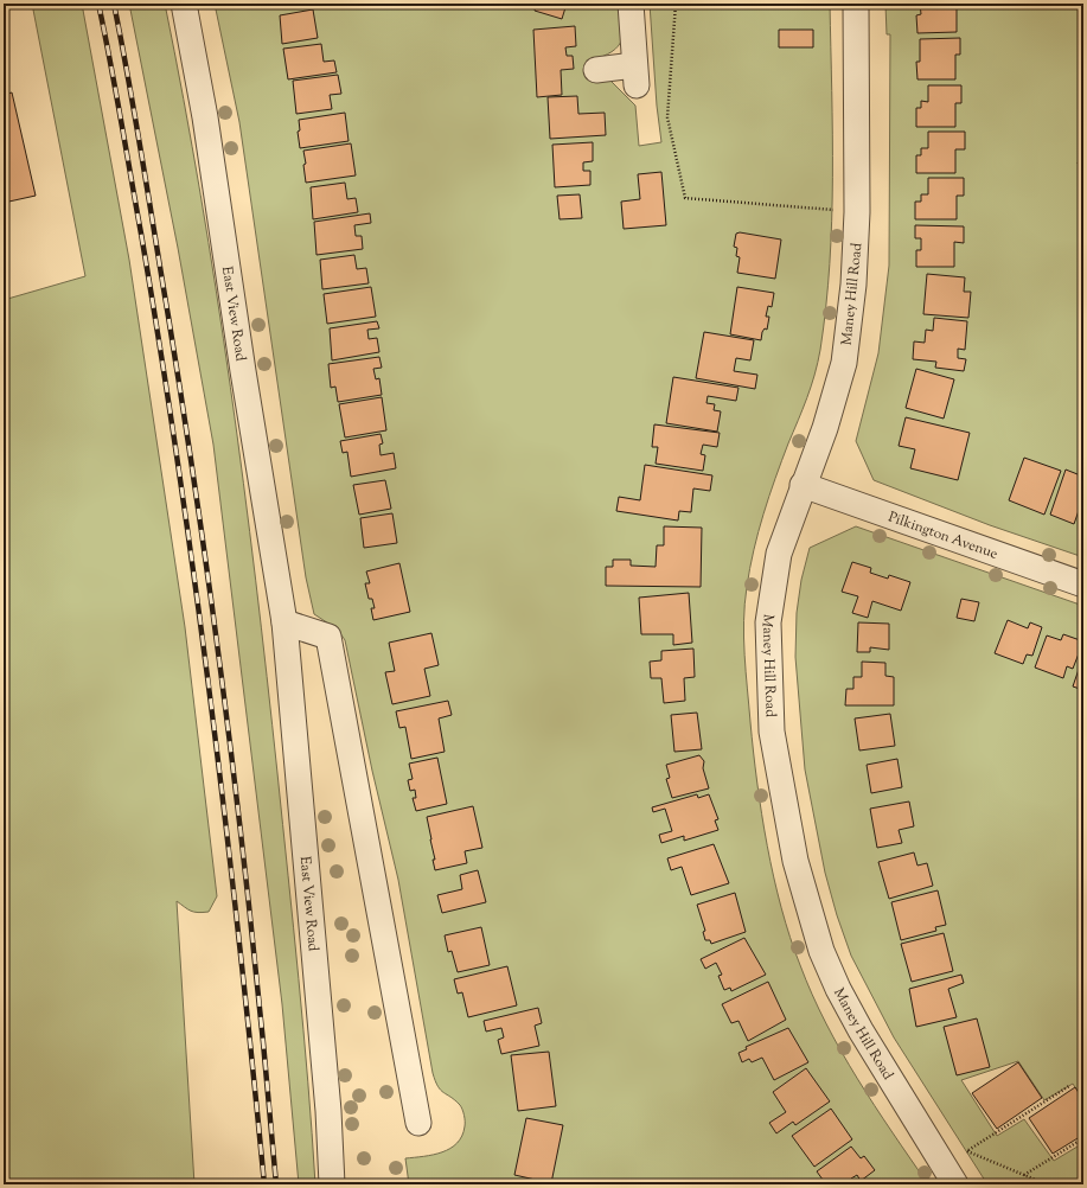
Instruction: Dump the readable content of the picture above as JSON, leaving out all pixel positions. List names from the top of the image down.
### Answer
{
  "streets": {
    "street": ["Maney Hill Road", "East View Road", "Pilkington Avenue"]
  },
  "crossings": [
    ["Maney Hill Road", "Pilkington Avenue"]
  ]
}
